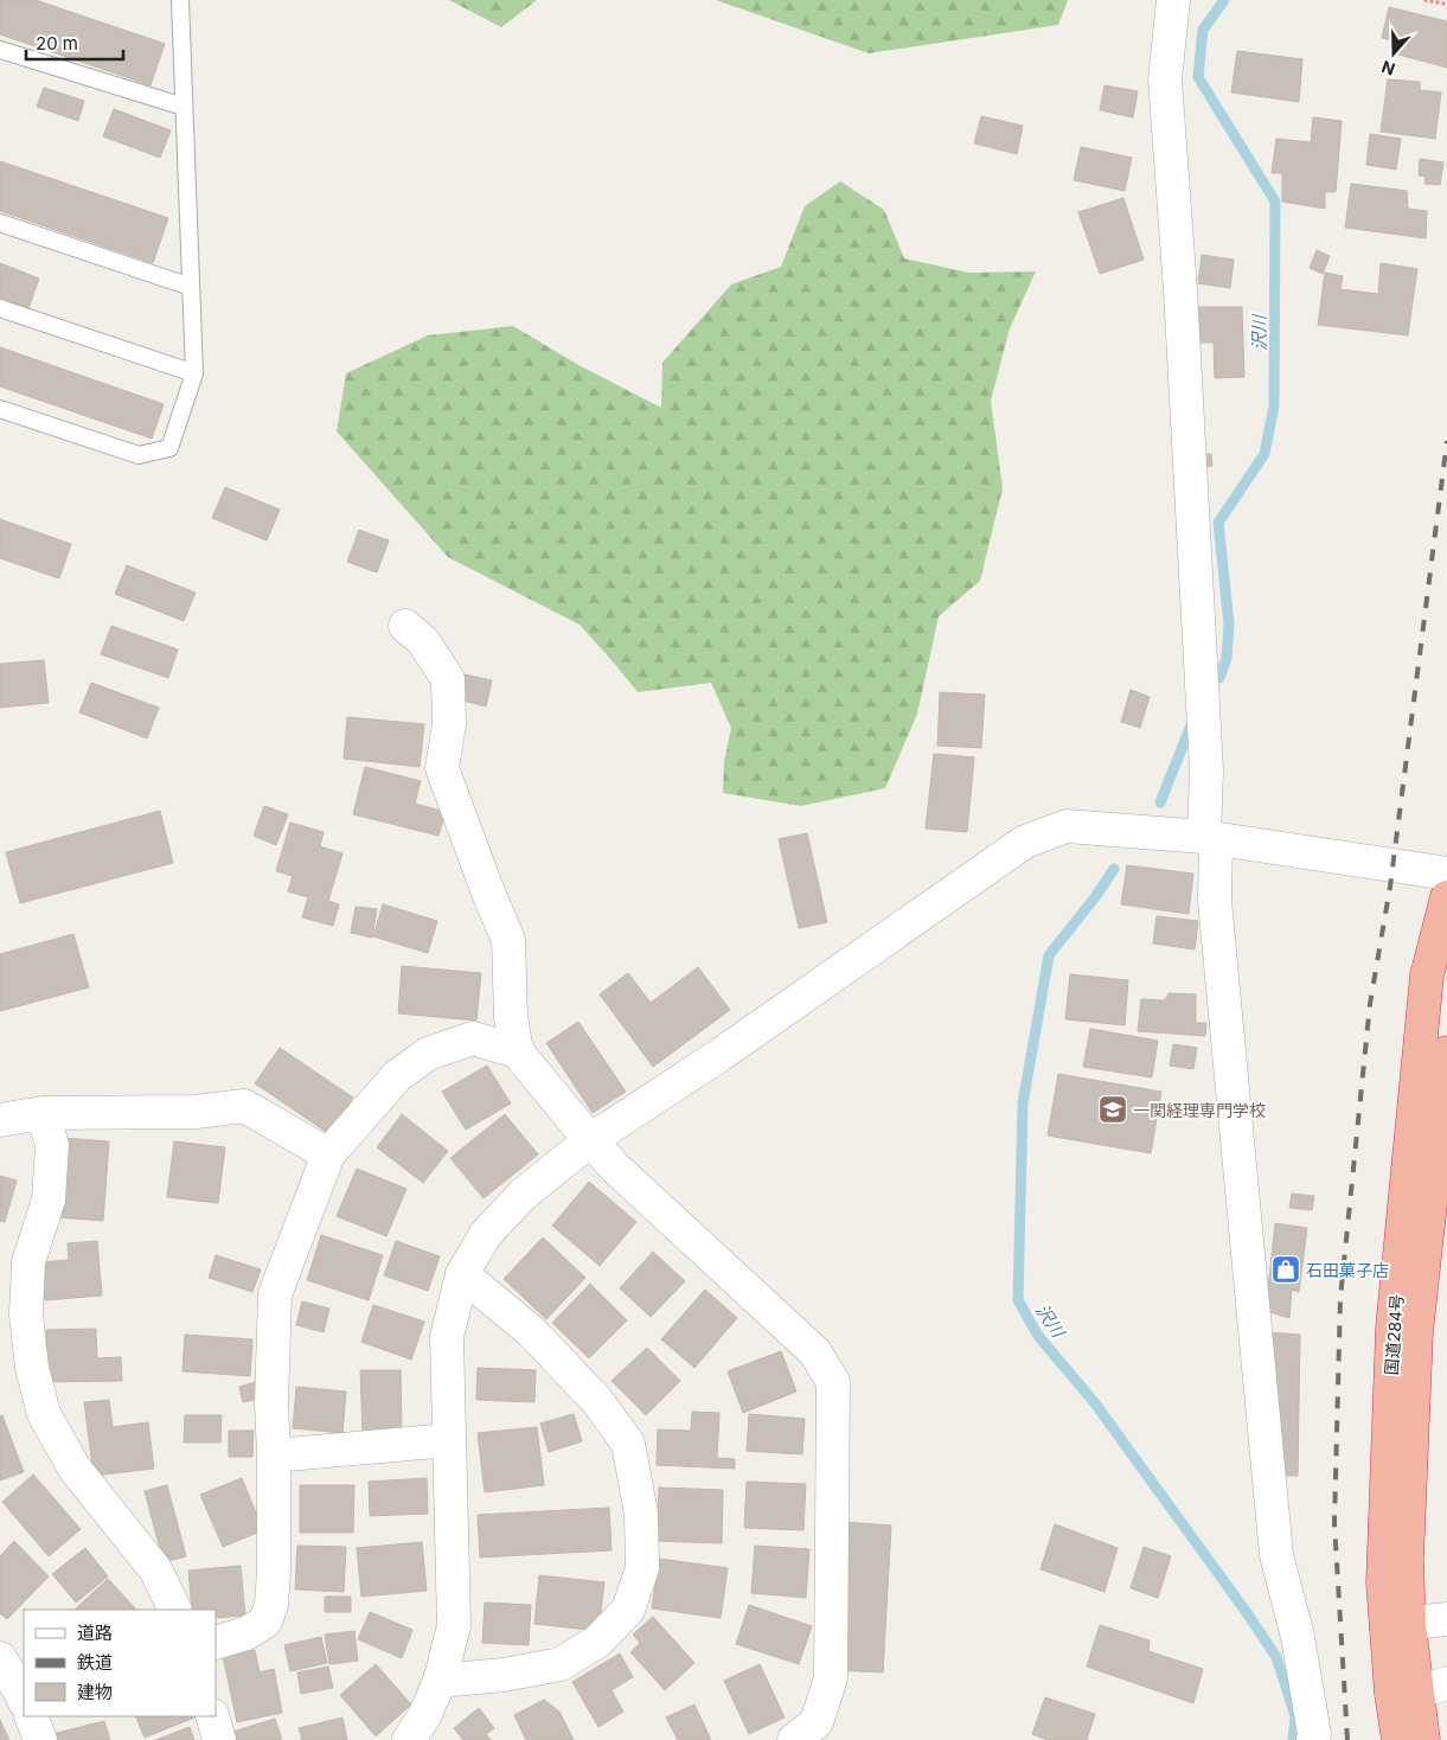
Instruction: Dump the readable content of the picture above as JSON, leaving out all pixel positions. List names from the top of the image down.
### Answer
{
  "streets": {
    "highway": ["国道284号"]
  },
  "water": ["沢川"],
  "places": {
    "school or university": ["一関経理専門学校"],
    "shop": ["石田菓子店"]
  },
  "legend": ["道路", "鉄道", "建物"],
  "scale_bar": "20 m",
  "north": "bottom"
}
